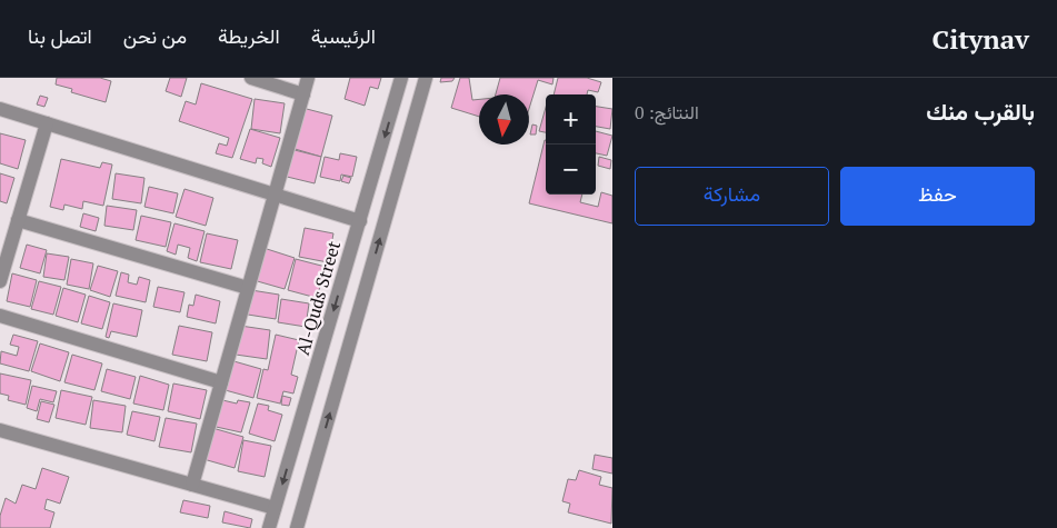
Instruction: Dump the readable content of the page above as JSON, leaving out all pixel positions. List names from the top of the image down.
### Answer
{
  "streets": {
    "street": ["Al-Quds Street"]
  },
  "north": "bottom",
  "page": {
    "header": "Citynav",
    "nav": [
      "الرئيسية",
      "الخريطة",
      "من نحن",
      "اتصل بنا"
    ],
    "heading": ["بالقرب منك", "النتائج: 0"],
    "map_buttons": ["+", "−"],
    "buttons": ["حفظ", "مشاركة"]
  }
}
